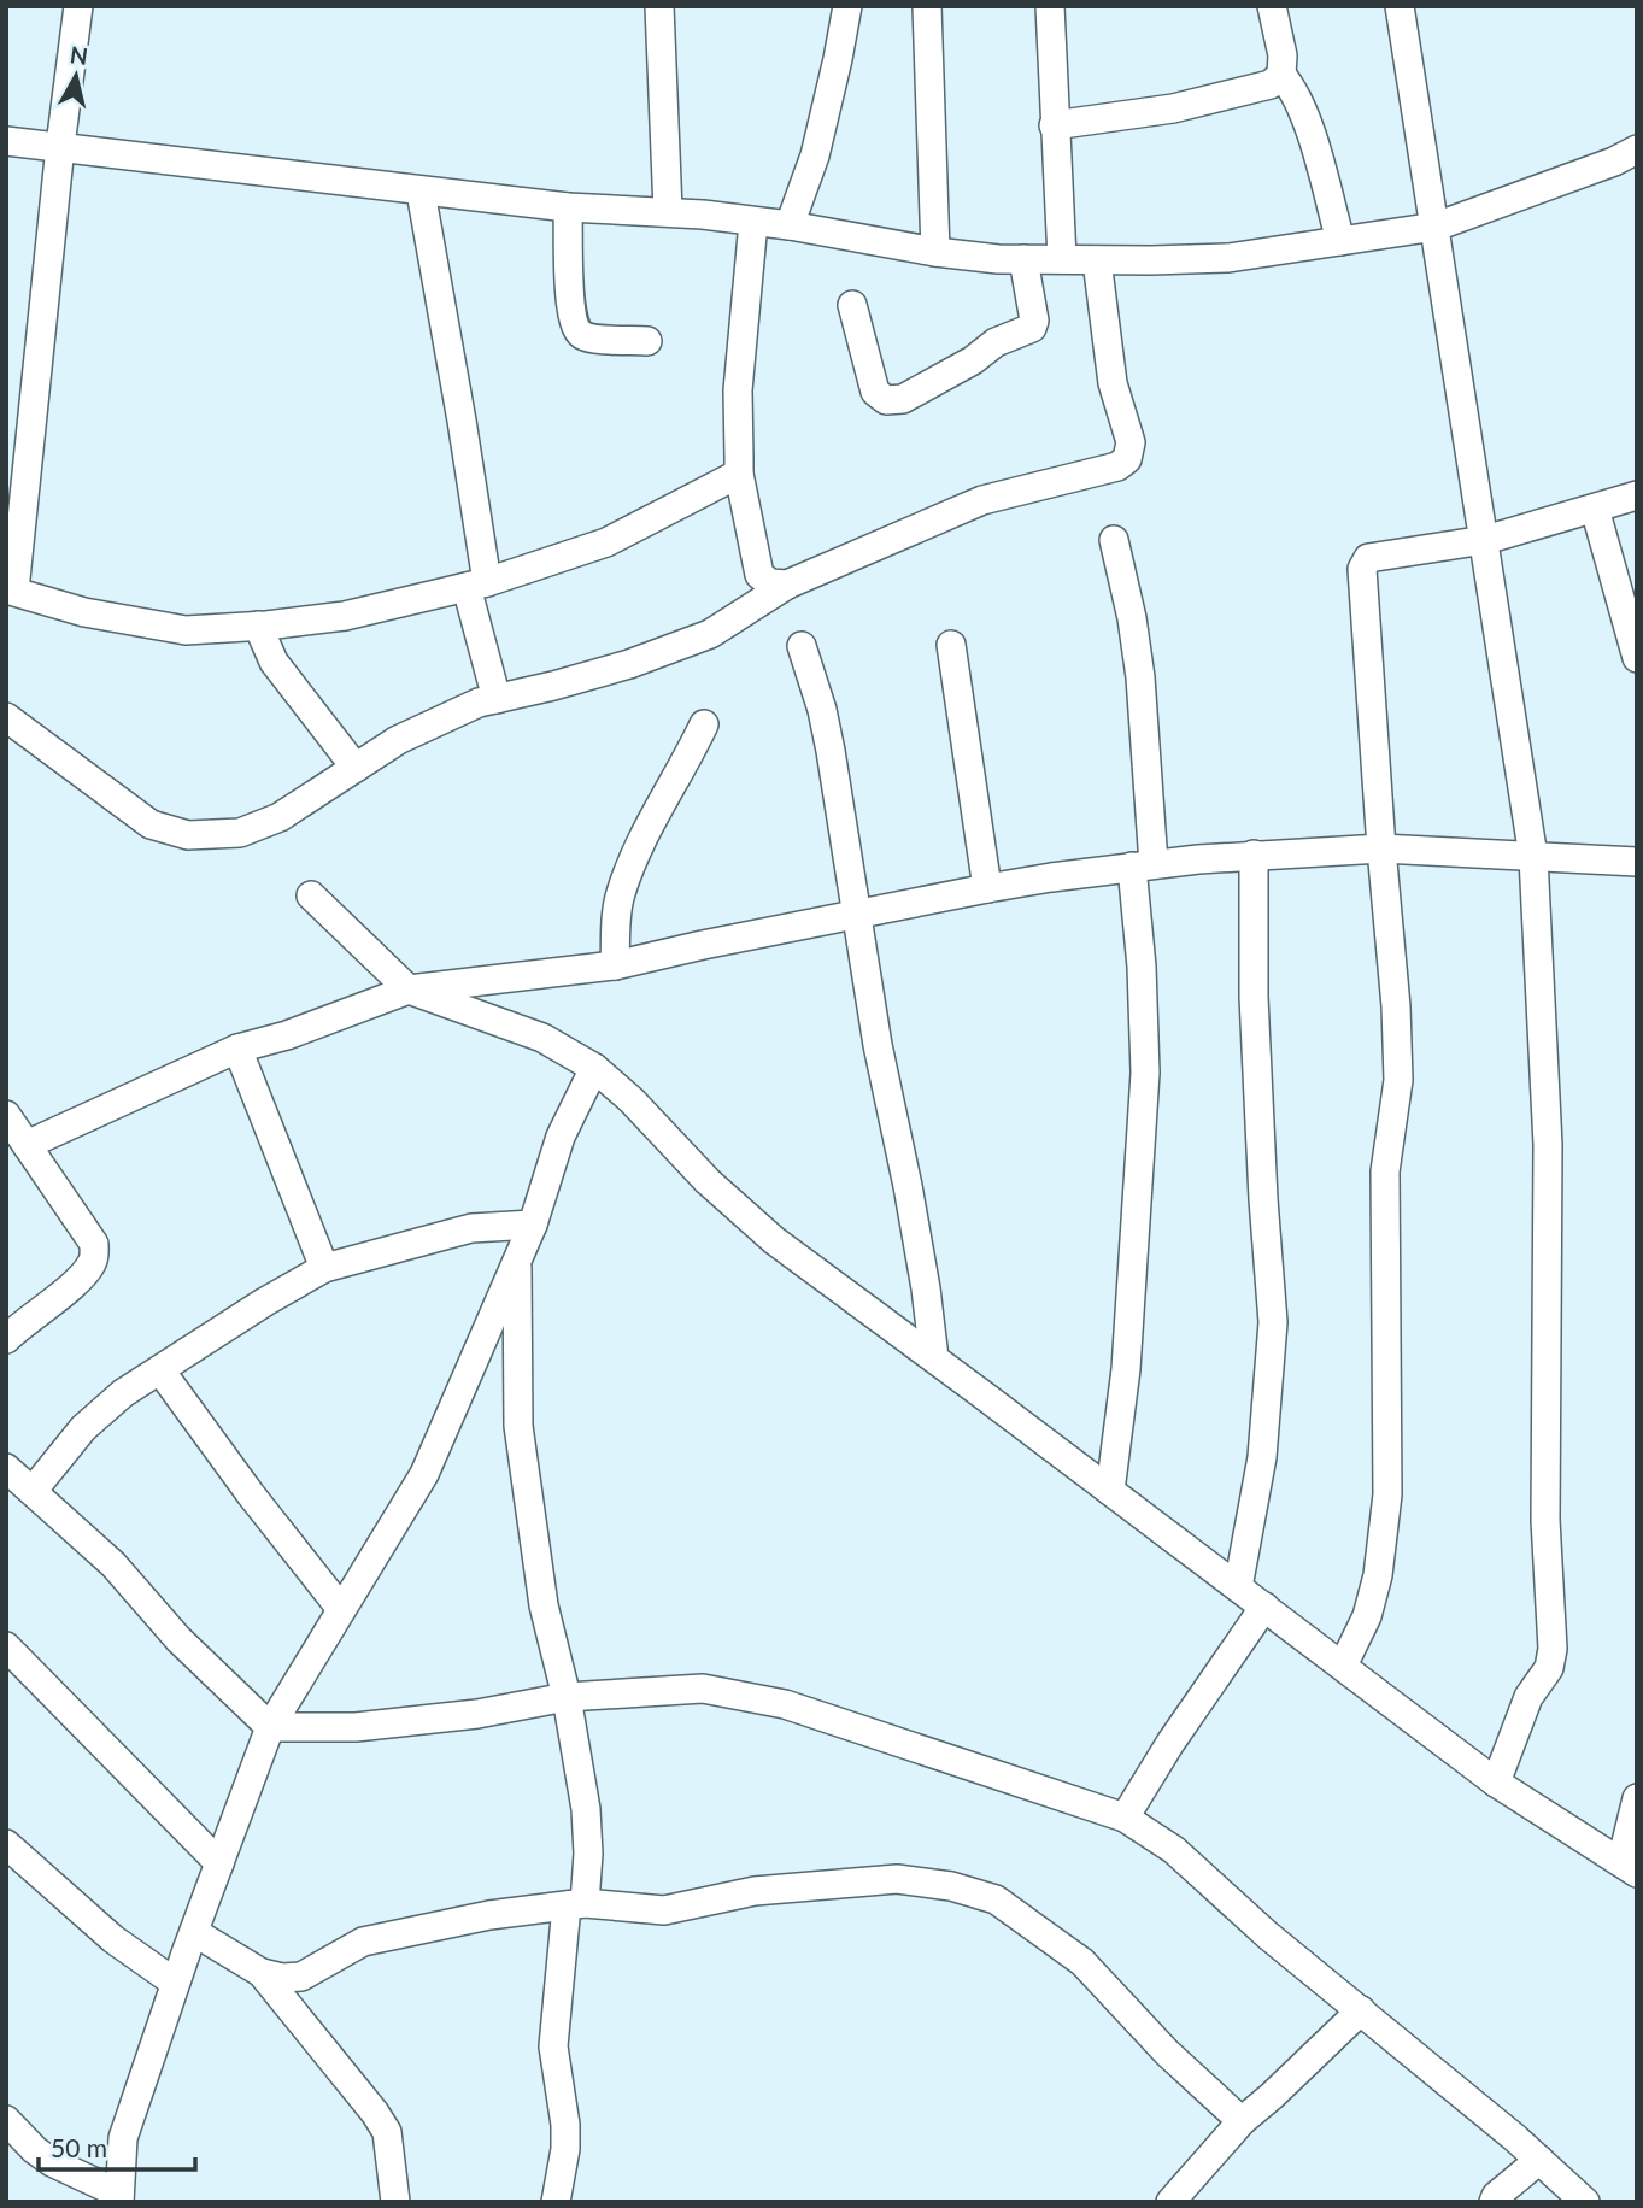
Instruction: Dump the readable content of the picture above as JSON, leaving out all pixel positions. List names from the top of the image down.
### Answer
{
  "scale_bar": "50 m",
  "north": "top"
}
